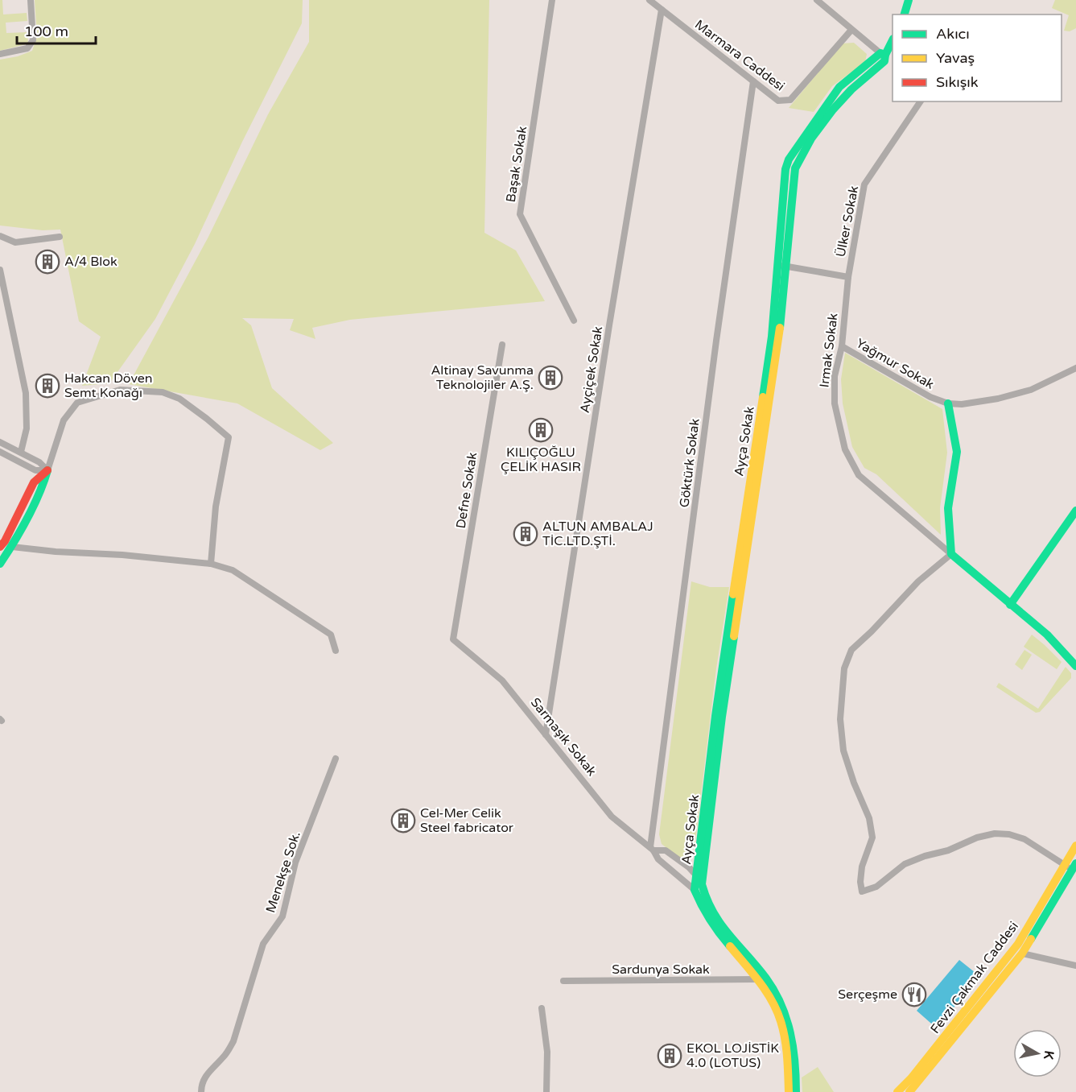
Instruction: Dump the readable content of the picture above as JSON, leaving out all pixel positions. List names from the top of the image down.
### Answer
{
  "streets": {
    "street": [
      "Marmara Caddesi",
      "Başak Sokak",
      "Ülker Sokak",
      "Irmak Sokak",
      "Yağmur Sokak",
      "Ayçiçek Sokak",
      "Ayça Sokak",
      "Göktürk Sokak",
      "Defne Sokak",
      "Sarmaşık Sokak",
      "Menekşe Sok.",
      "Sardunya Sokak",
      "Fevzi Çakmak Caddesi"
    ]
  },
  "crossings": [
    ["Marmara Caddesi", "Ayçiçek Sokak"],
    ["Marmara Caddesi", "Göktürk Sokak"],
    ["Ülker Sokak", "Irmak Sokak"],
    ["Irmak Sokak", "Yağmur Sokak"],
    ["Ayçiçek Sokak", "Sarmaşık Sokak"],
    ["Ayça Sokak", "Sarmaşık Sokak"],
    ["Göktürk Sokak", "Sarmaşık Sokak"],
    ["Defne Sokak", "Sarmaşık Sokak"],
    ["Sarmaşık Sokak", "Sardunya Sokak"]
  ],
  "places": {
    "building": [
      "A/4 Blok",
      "Altinay Savunma Teknolojiler A.Ş.",
      "Hakcan Döven Semt Konağı",
      "KILIÇOĞLU ÇELİK HASIR",
      "ALTUN AMBALAJ TİC.LTD.ŞTİ.",
      "Cel-Mer Celik Steel fabricator",
      "EKOL LOJİSTİK 4.0 (LOTUS)"
    ],
    "restaurant": ["Serçeşme"]
  },
  "legend": ["Akıcı", "Yavaş", "Sıkışık"],
  "scale_bar": "100 m",
  "north": "right"
}
